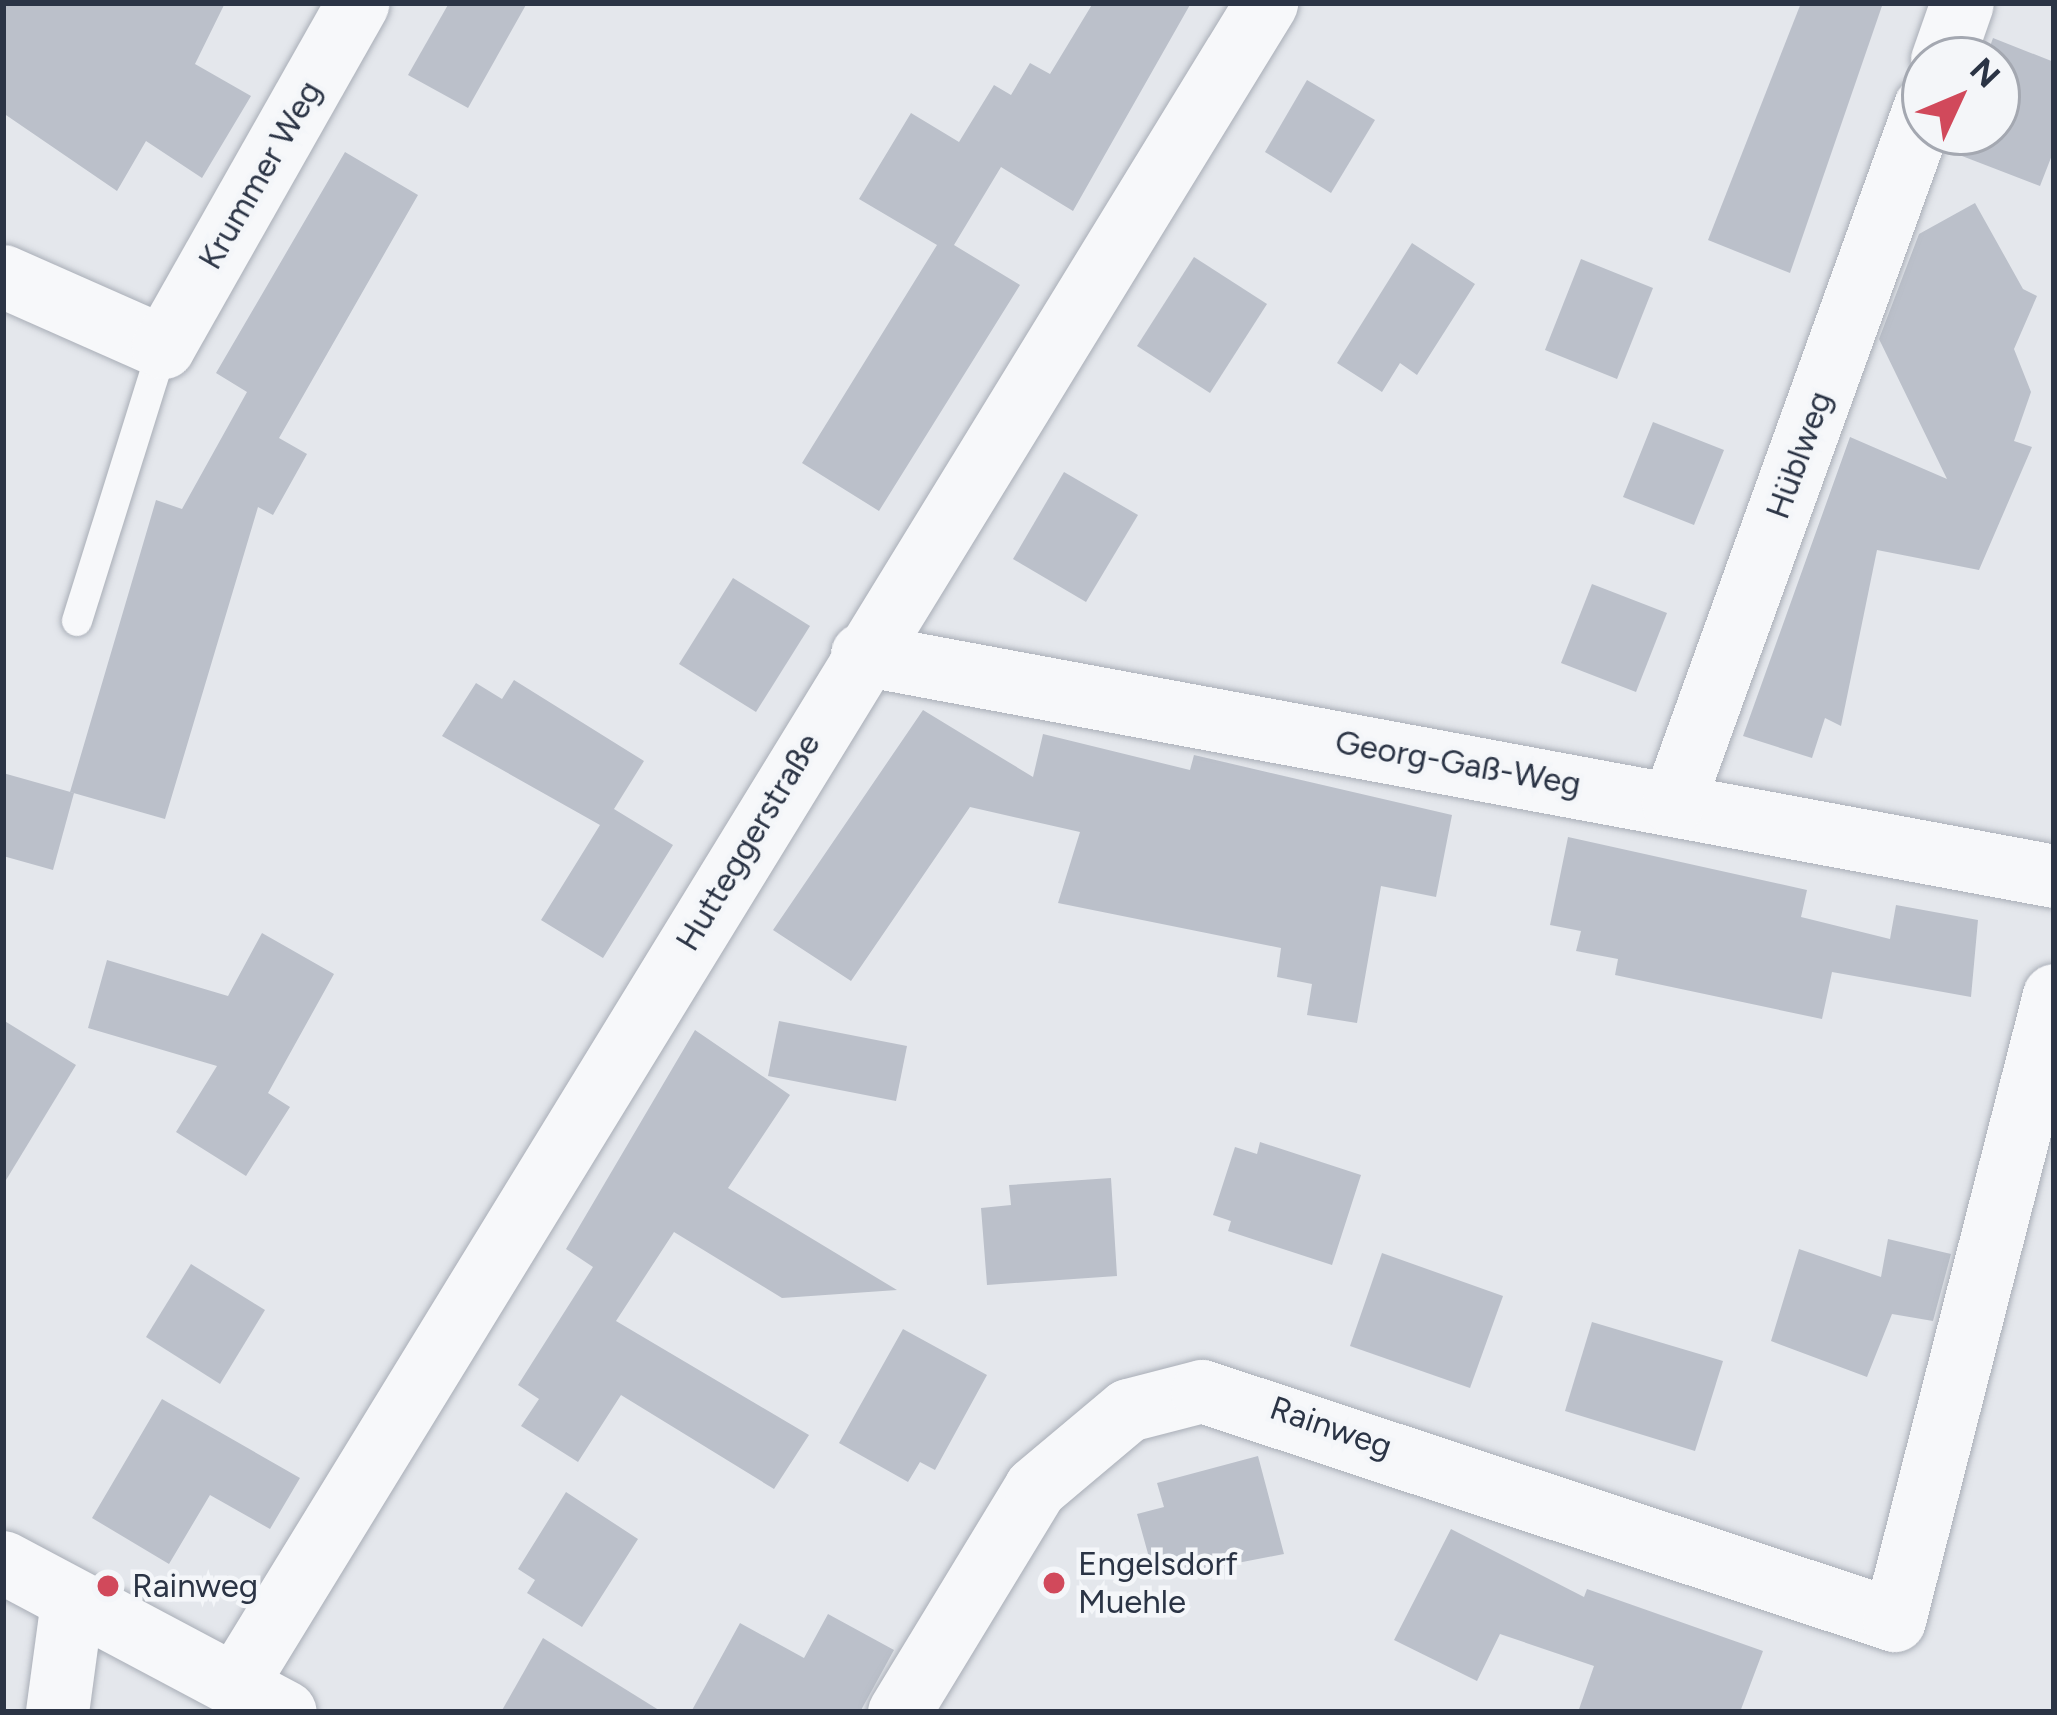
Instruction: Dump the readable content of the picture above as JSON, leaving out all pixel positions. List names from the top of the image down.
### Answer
{
  "streets": {
    "street": [
      "Krummer Weg",
      "Hüblweg",
      "Georg-Gaß-Weg",
      "Hutteggerstraße",
      "Rainweg"
    ]
  },
  "crossings": [
    ["Hüblweg", "Georg-Gaß-Weg"],
    ["Georg-Gaß-Weg", "Hutteggerstraße"]
  ],
  "places": ["Engelsdorf Muehle", "Rainweg"],
  "north": "top right"
}
